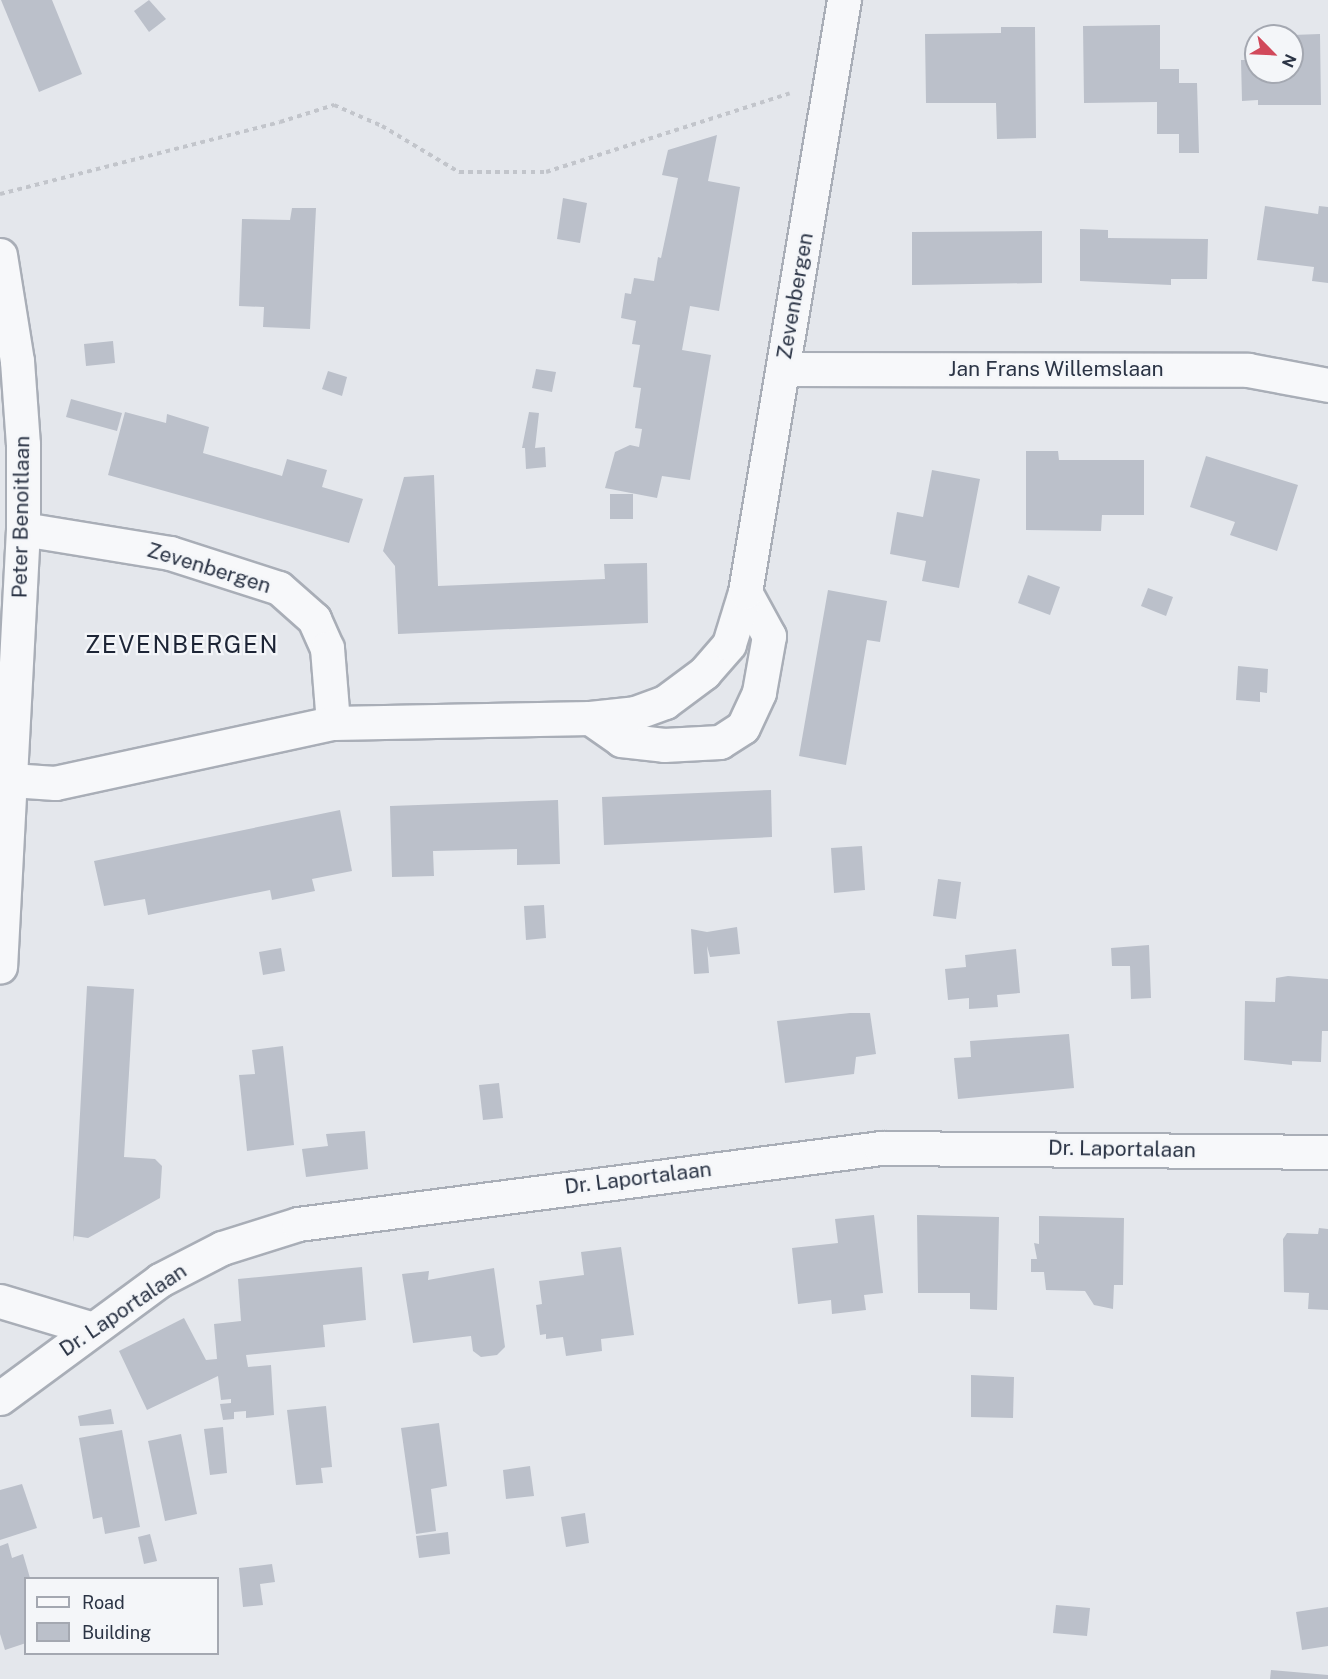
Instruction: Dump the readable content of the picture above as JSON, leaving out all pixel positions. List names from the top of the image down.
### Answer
{
  "streets": {
    "street": [
      "Zevenbergen",
      "Jan Frans Willemslaan",
      "Peter Benoitlaan",
      "Dr. Laportalaan"
    ]
  },
  "crossings": [
    ["Zevenbergen", "Jan Frans Willemslaan"],
    ["Zevenbergen", "Peter Benoitlaan"]
  ],
  "districts": ["ZEVENBERGEN"],
  "legend": ["Road", "Building"],
  "north": "bottom right"
}
